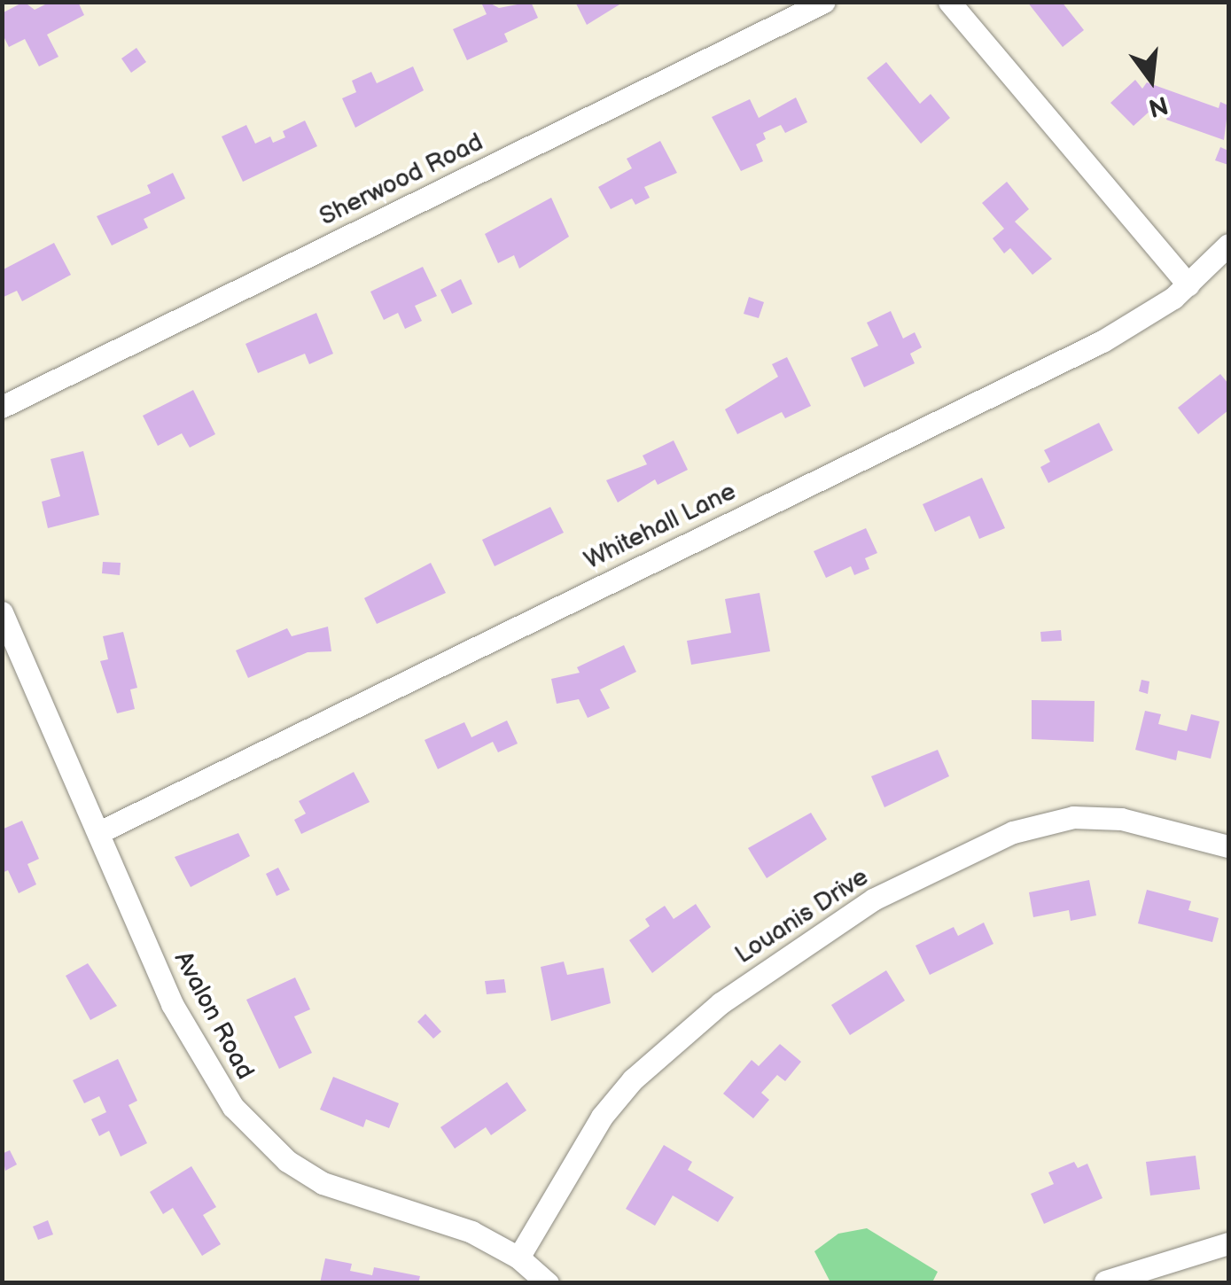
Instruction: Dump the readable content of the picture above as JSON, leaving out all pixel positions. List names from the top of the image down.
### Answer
{
  "streets": {
    "street": [
      "Sherwood Road",
      "Whitehall Lane",
      "Louanis Drive",
      "Avalon Road"
    ]
  },
  "crossings": [
    ["Whitehall Lane", "Avalon Road"],
    ["Louanis Drive", "Avalon Road"]
  ],
  "north": "bottom"
}
